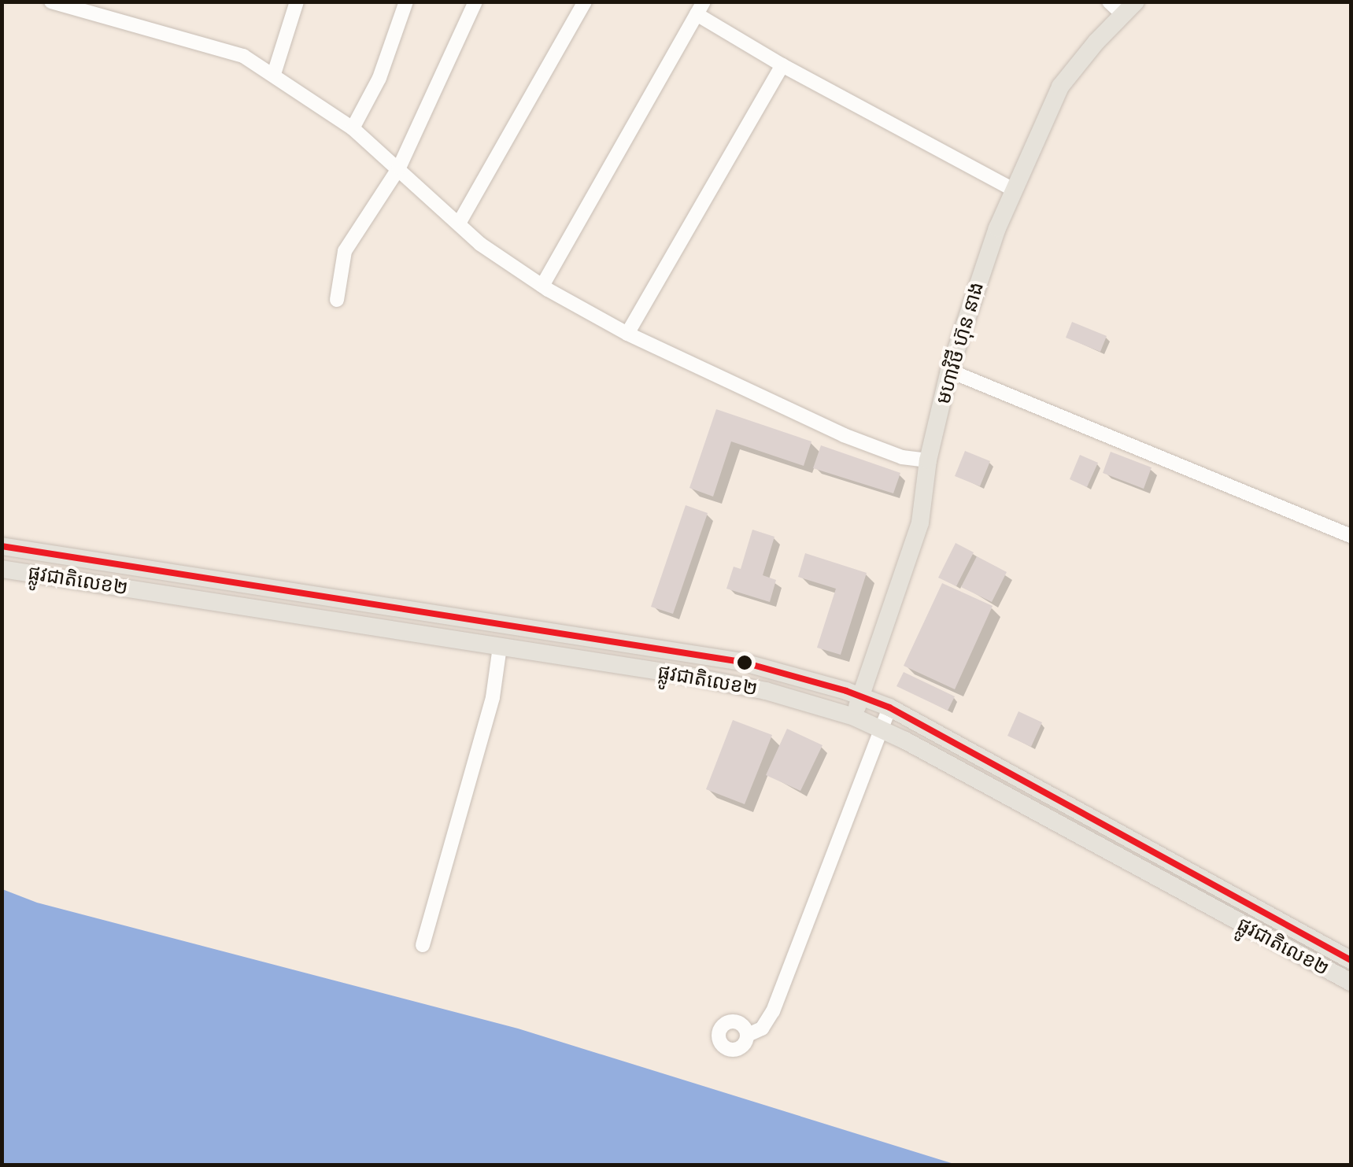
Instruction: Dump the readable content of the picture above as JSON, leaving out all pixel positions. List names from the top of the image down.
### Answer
{
  "streets": {
    "main road": ["មហាវិថី ហ៊ុន នាង", "ផ្លូវជាតិលេខ២"]
  },
  "crossings": [
    ["មហាវិថី ហ៊ុន នាង", "ផ្លូវជាតិលេខ២"]
  ]
}
